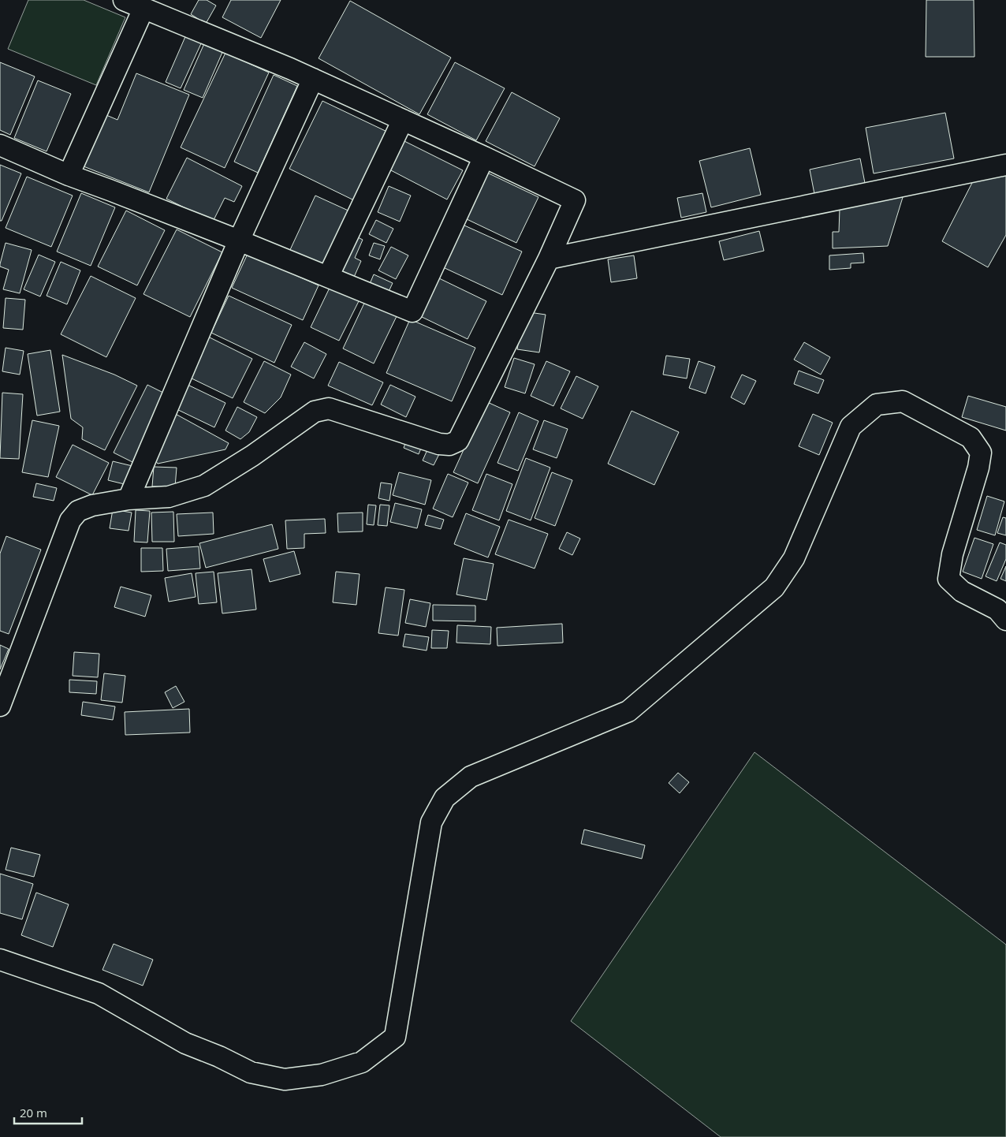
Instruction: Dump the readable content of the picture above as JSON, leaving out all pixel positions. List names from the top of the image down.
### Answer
{
  "scale_bar": "20 m"
}
